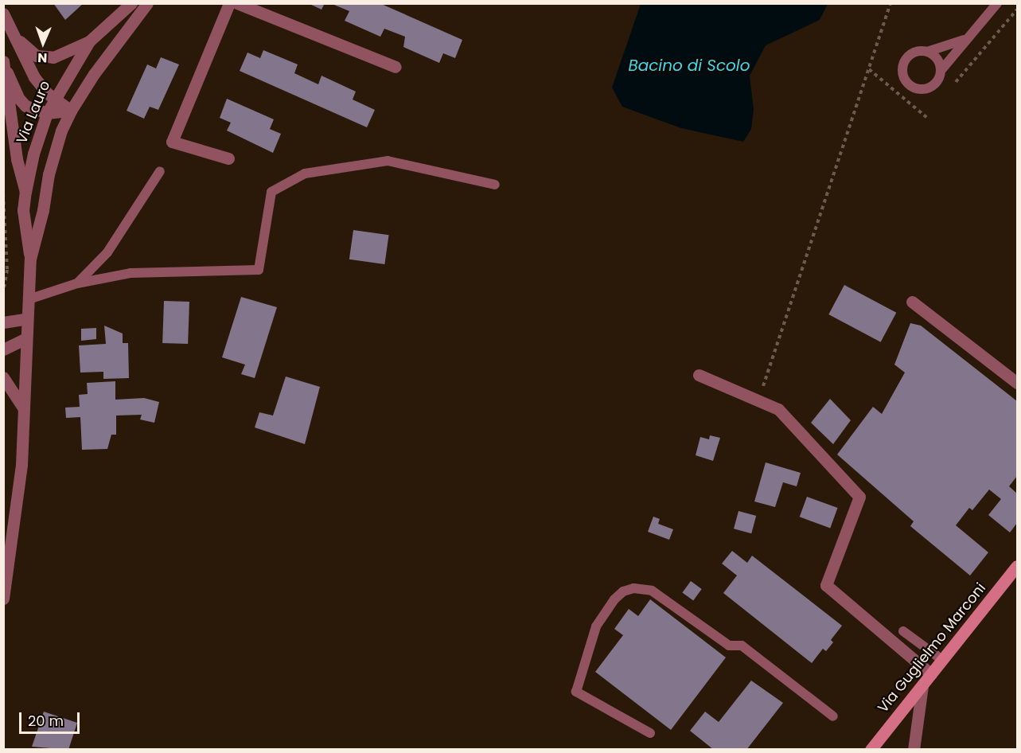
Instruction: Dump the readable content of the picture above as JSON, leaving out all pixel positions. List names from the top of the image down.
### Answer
{
  "streets": {
    "main road": ["Via Guglielmo Marconi"],
    "street": ["Via Lauro"]
  },
  "water": ["Bacino di Scolo"],
  "scale_bar": "20 m",
  "north": "bottom"
}
